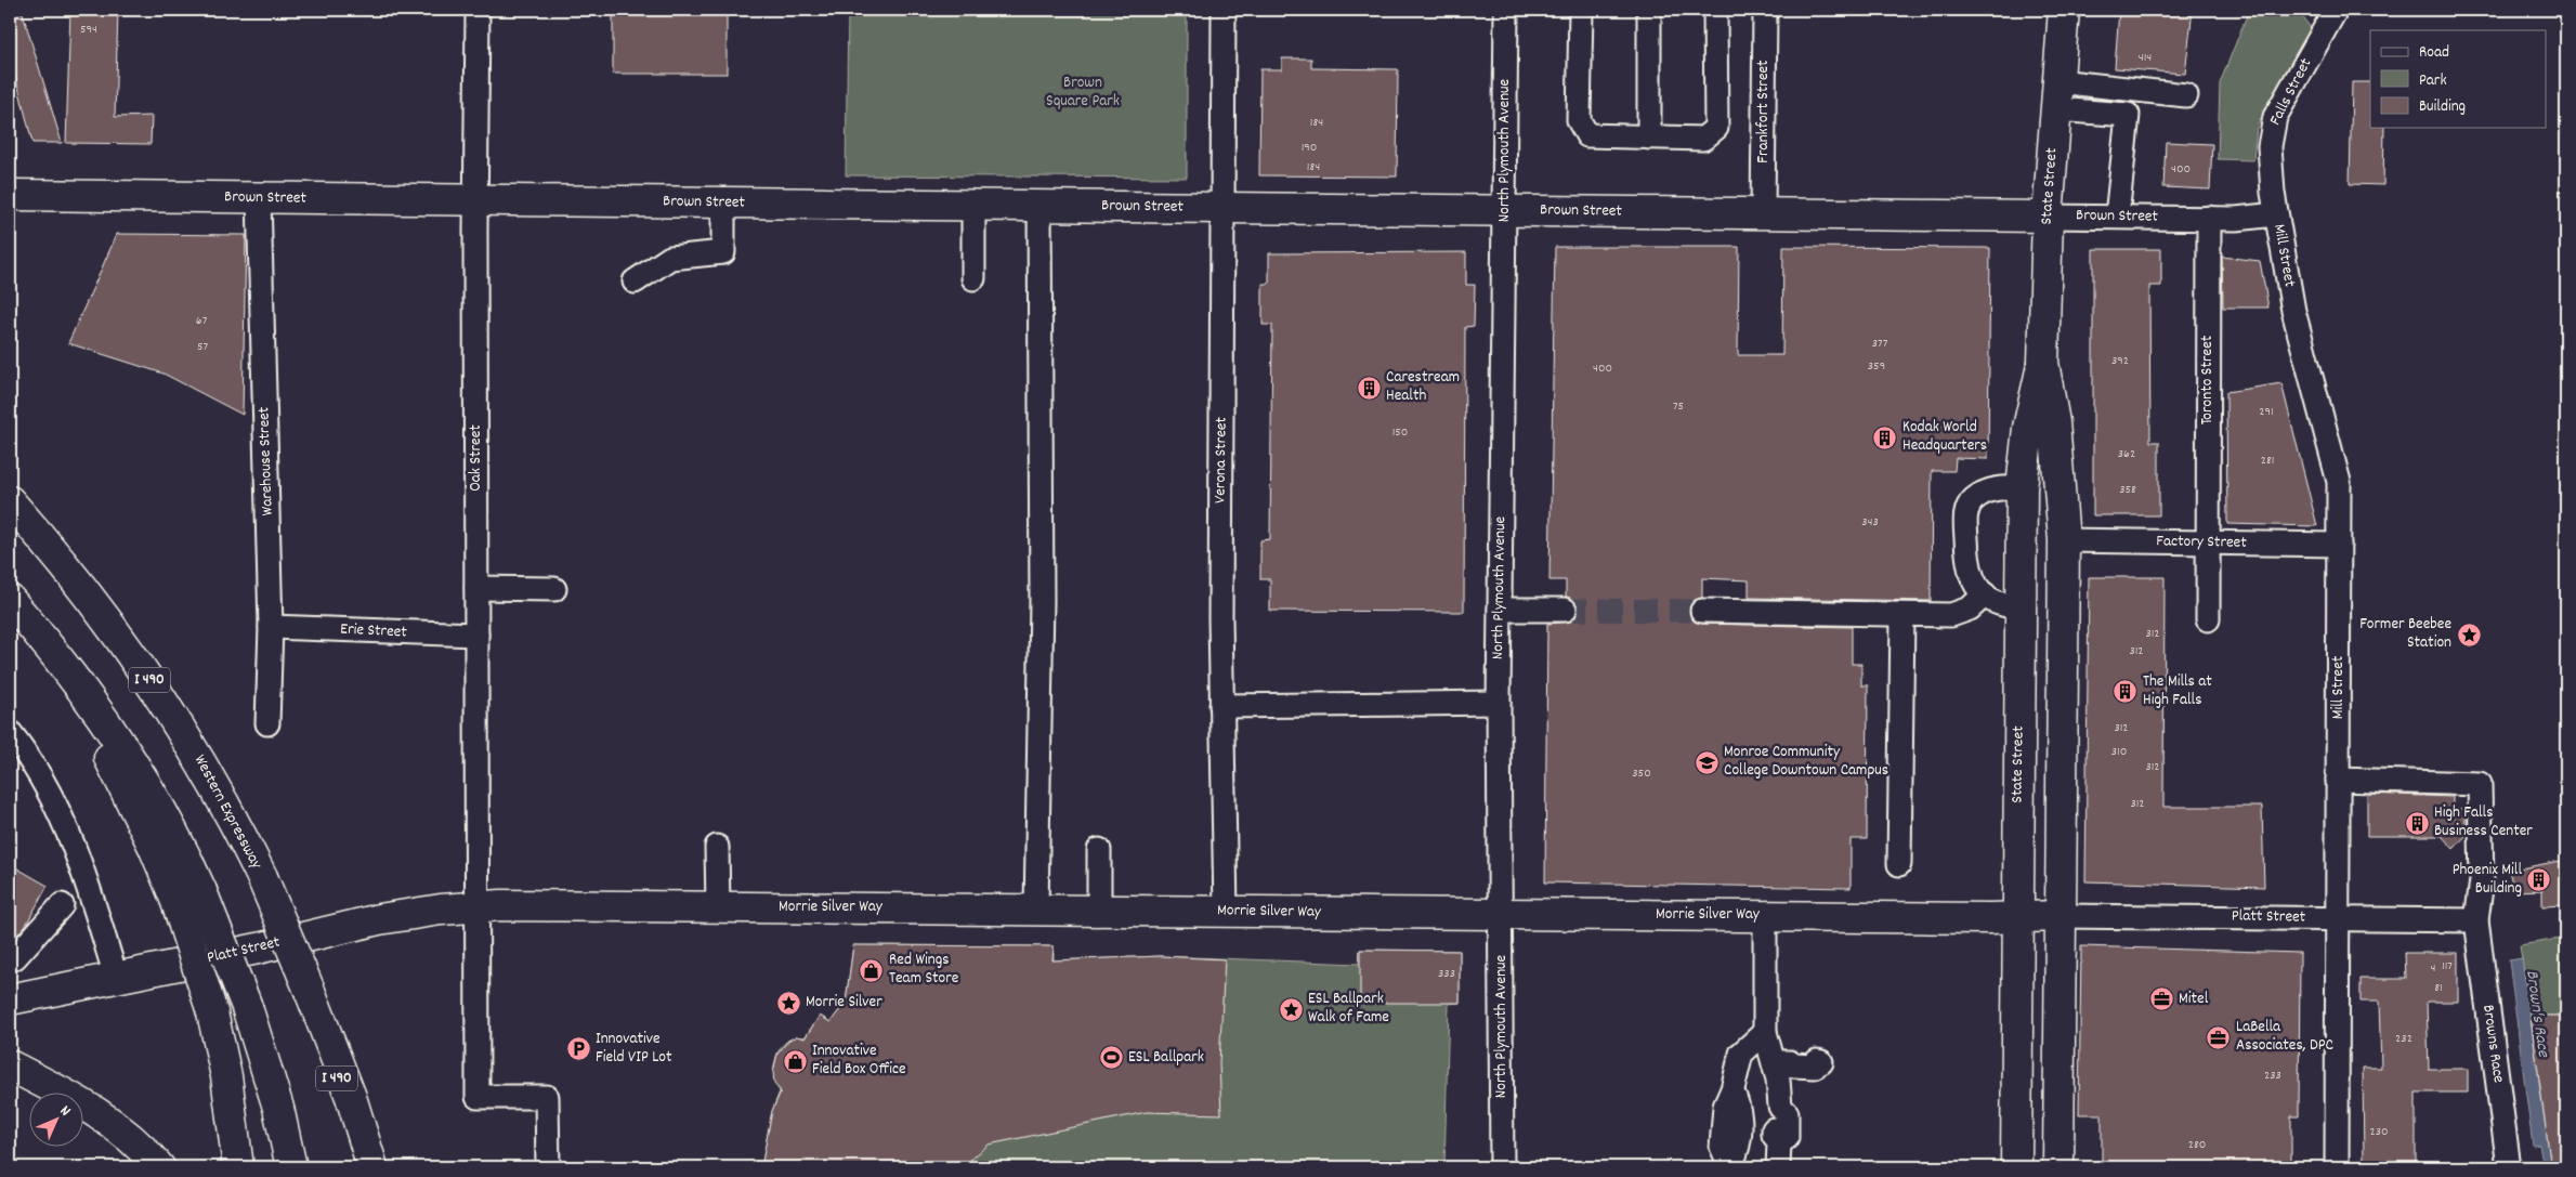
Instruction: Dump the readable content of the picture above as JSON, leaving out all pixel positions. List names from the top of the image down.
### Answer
{
  "streets": {
    "main road": [
      "State Street",
      "Brown Street",
      "I 490",
      "Western Expressway",
      "Morrie Silver Way",
      "Platt Street"
    ],
    "street": [
      "Falls Street",
      "Frankfort Street",
      "North Plymouth Avenue",
      "Mill Street",
      "Toronto Street",
      "Oak Street",
      "Verona Street",
      "Warehouse Street",
      "Factory Street",
      "Erie Street",
      "Browns Race"
    ]
  },
  "crossings": [
    ["Falls Street", "Brown Street"],
    ["Falls Street", "Mill Street"],
    ["Frankfort Street", "Brown Street"],
    ["North Plymouth Avenue", "Brown Street"],
    ["North Plymouth Avenue", "Morrie Silver Way"],
    ["State Street", "Brown Street"],
    ["State Street", "Factory Street"],
    ["State Street", "Morrie Silver Way"],
    ["State Street", "Platt Street"],
    ["Brown Street", "Mill Street"],
    ["Brown Street", "Toronto Street"],
    ["Brown Street", "Oak Street"],
    ["Brown Street", "Verona Street"],
    ["Brown Street", "Warehouse Street"],
    ["Mill Street", "Factory Street"],
    ["Mill Street", "Platt Street"],
    ["Mill Street", "Browns Race"],
    ["Toronto Street", "Factory Street"],
    ["Oak Street", "Erie Street"],
    ["Oak Street", "Morrie Silver Way"],
    ["Oak Street", "Platt Street"],
    ["Verona Street", "Morrie Silver Way"],
    ["Warehouse Street", "Erie Street"],
    ["Morrie Silver Way", "Platt Street"],
    ["Platt Street", "Browns Race"]
  ],
  "water": ["Brown's Race"],
  "parks": ["Brown Square Park"],
  "places": {
    "building": [
      "Carestream Health",
      "Kodak World Headquarters",
      "The Mills at High Falls",
      "High Falls Business Center",
      "Phoenix Mill Building"
    ],
    "place": ["Former Beebee Station", "Morrie Silver", "ESL Ballpark Walk of Fame"],
    "school or university": ["Monroe Community College Downtown Campus"],
    "shop": ["Red Wings Team Store", "Innovative Field Box Office"],
    "office": ["Mitel", "LaBella Associates, DPC"],
    "parking": ["Innovative Field VIP Lot"],
    "sports": ["ESL Ballpark"]
  },
  "house_numbers": [
    "594",
    "414",
    "184",
    "190",
    "184",
    "400",
    "67",
    "377",
    "57",
    "392",
    "359",
    "400",
    "75",
    "291",
    "150",
    "362",
    "281",
    "358",
    "343",
    "312",
    "312",
    "312",
    "310",
    "312",
    "350",
    "312",
    "117",
    "4",
    "333",
    "81",
    "232",
    "233",
    "230",
    "280"
  ],
  "legend": ["Road", "Park", "Building"],
  "north": "top right"
}
